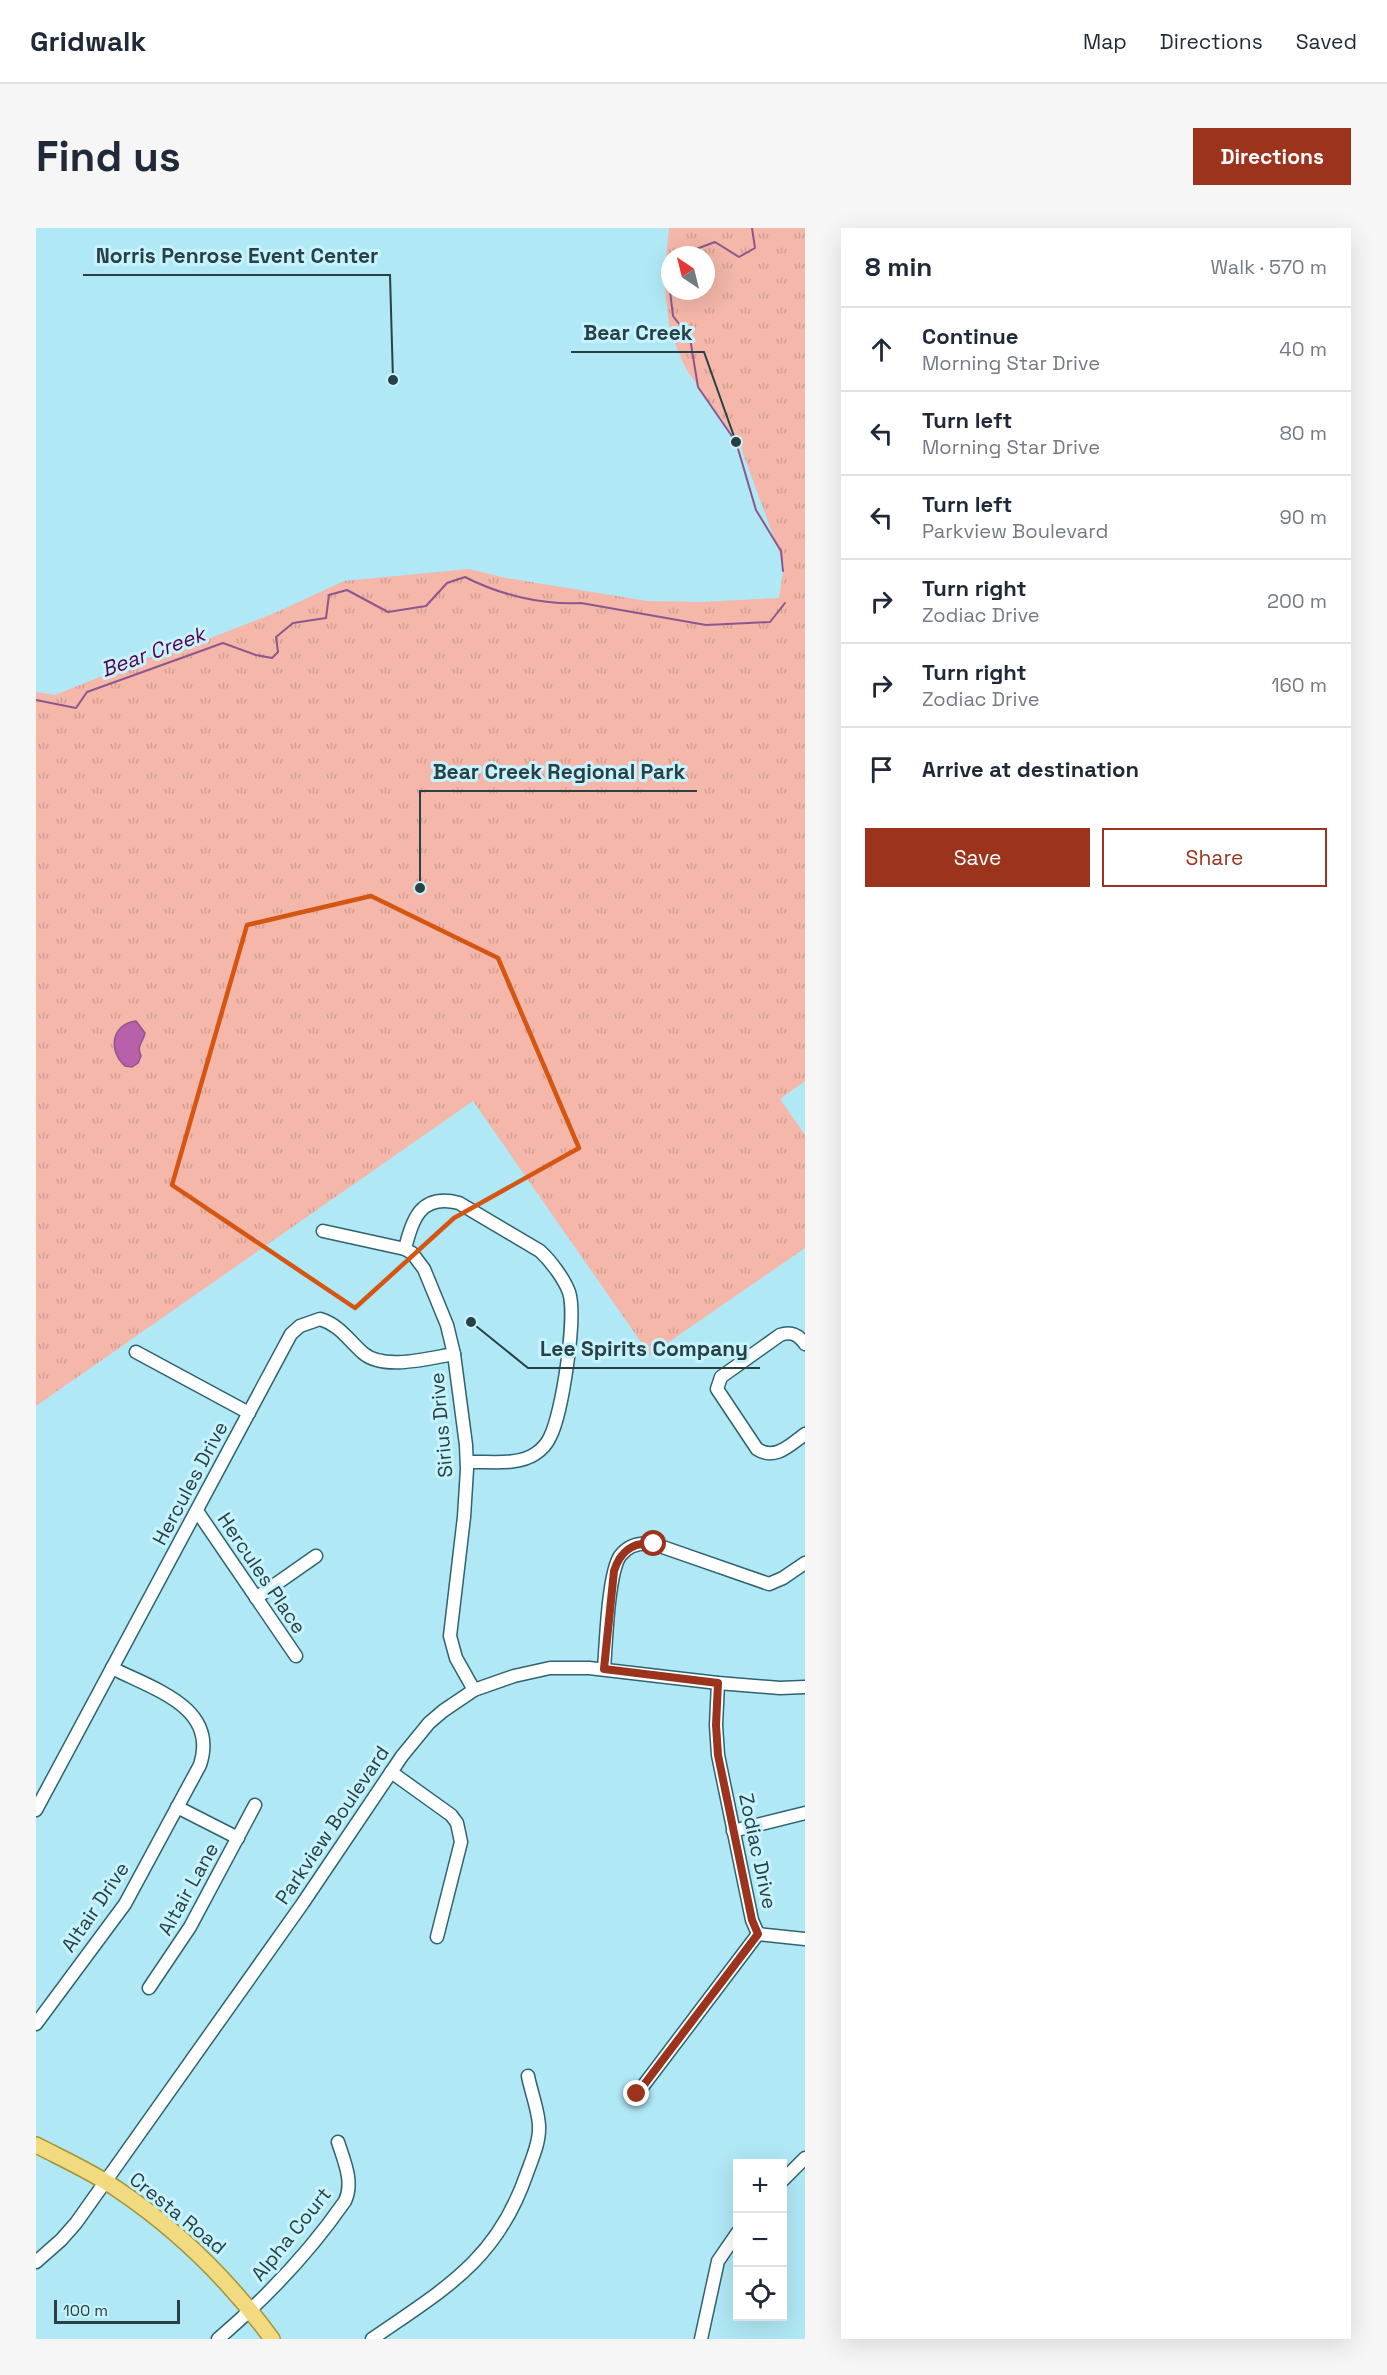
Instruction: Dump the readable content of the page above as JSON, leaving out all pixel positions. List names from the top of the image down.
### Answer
{
  "streets": {
    "main road": ["Cresta Road"],
    "street": [
      "Sirius Drive",
      "Hercules Drive",
      "Hercules Place",
      "Parkview Boulevard",
      "Zodiac Drive",
      "Altair Lane",
      "Altair Drive",
      "Alpha Court"
    ]
  },
  "crossings": [
    ["Sirius Drive", "Hercules Drive"],
    ["Sirius Drive", "Parkview Boulevard"],
    ["Hercules Drive", "Hercules Place"],
    ["Hercules Drive", "Altair Drive"],
    ["Parkview Boulevard", "Zodiac Drive"],
    ["Parkview Boulevard", "Cresta Road"],
    ["Cresta Road", "Alpha Court"]
  ],
  "water": ["Bear Creek"],
  "places": [
    "Norris Penrose Event Center",
    "Bear Creek",
    "Bear Creek Regional Park",
    "Lee Spirits Company"
  ],
  "scale_bar": "100 m",
  "north": "top left",
  "page": {
    "header": "Gridwalk",
    "nav": ["Map", "Directions", "Saved"],
    "buttons": [
      "Directions",
      ["Save", "Share"]
    ],
    "title": "Find us",
    "heading": ["8 min", "Walk · 570 m"],
    "list": [
      ["Continue", "Morning Star Drive", "40 m"],
      ["Turn left", "Morning Star Drive", "80 m"],
      ["Turn left", "Parkview Boulevard", "90 m"],
      ["Turn right", "Zodiac Drive", "200 m"],
      ["Turn right", "Zodiac Drive", "160 m"],
      "Arrive at destination"
    ],
    "map_buttons": ["+", "−"],
    "scale": "100 m"
  }
}
